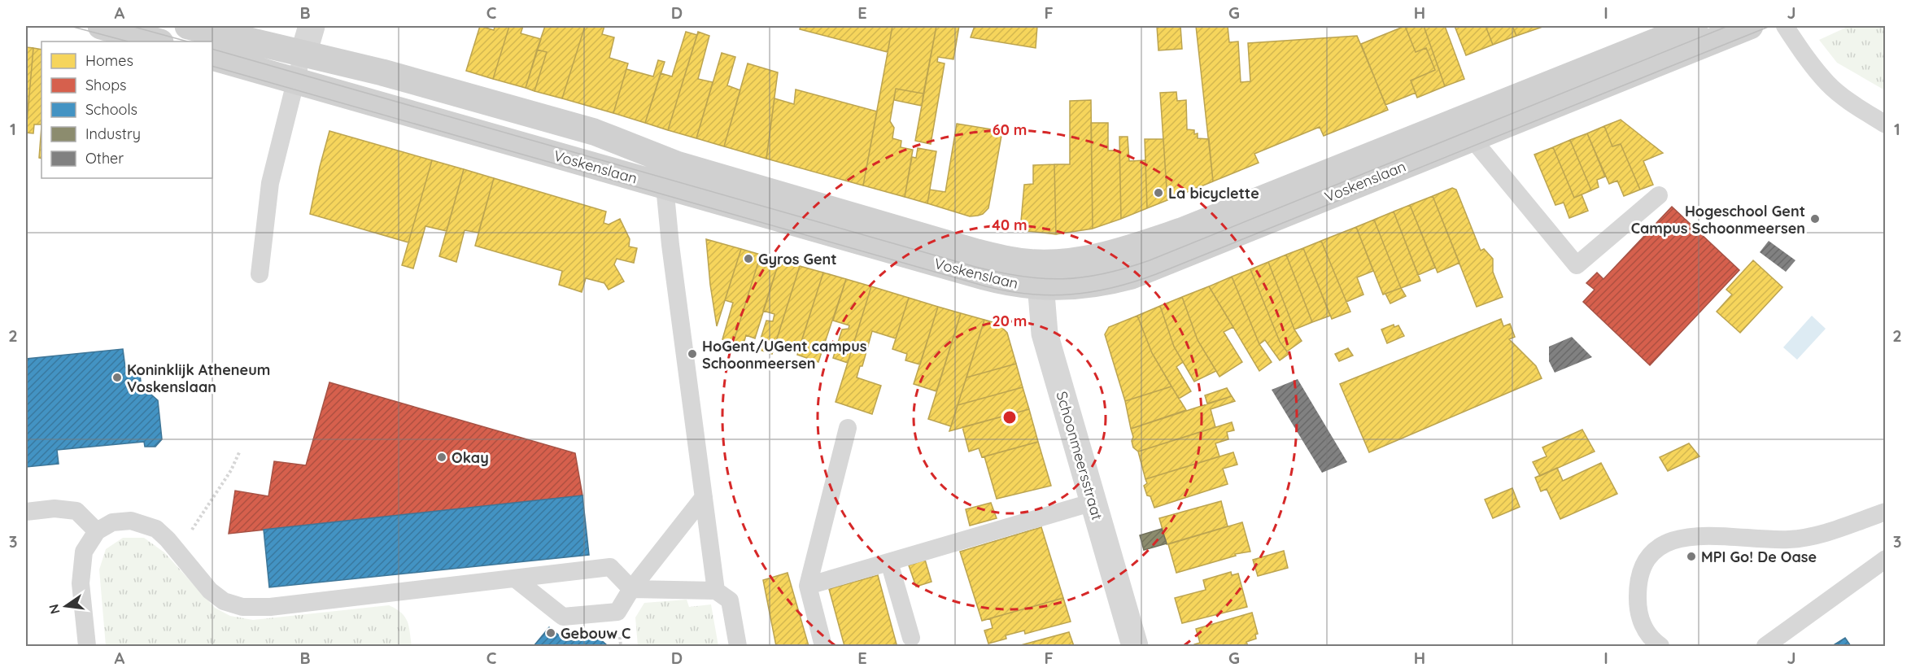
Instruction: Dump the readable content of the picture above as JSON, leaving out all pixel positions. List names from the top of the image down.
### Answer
{
  "streets": {
    "street": ["Voskenslaan", "Schoonmeersstraat"]
  },
  "crossings": [
    ["Voskenslaan", "Schoonmeersstraat"]
  ],
  "places": [
    "La bicyclette",
    "Hogeschool Gent Campus Schoonmeersen",
    "Gyros Gent",
    "HoGent/UGent campus Schoonmeersen",
    "Koninklijk Atheneum Voskenslaan",
    "Okay",
    "MPI Go! De Oase",
    "Gebouw C"
  ],
  "legend": [
    "Homes",
    "Shops",
    "Schools",
    "Industry",
    "Other"
  ],
  "north": "left",
  "grid": {
    "columns": [
      "A",
      "B",
      "C",
      "D",
      "E",
      "F",
      "G",
      "H",
      "I",
      "J"
    ],
    "rows": ["1", "2", "3"]
  },
  "rings": ["60 m", "40 m", "20 m"]
}
